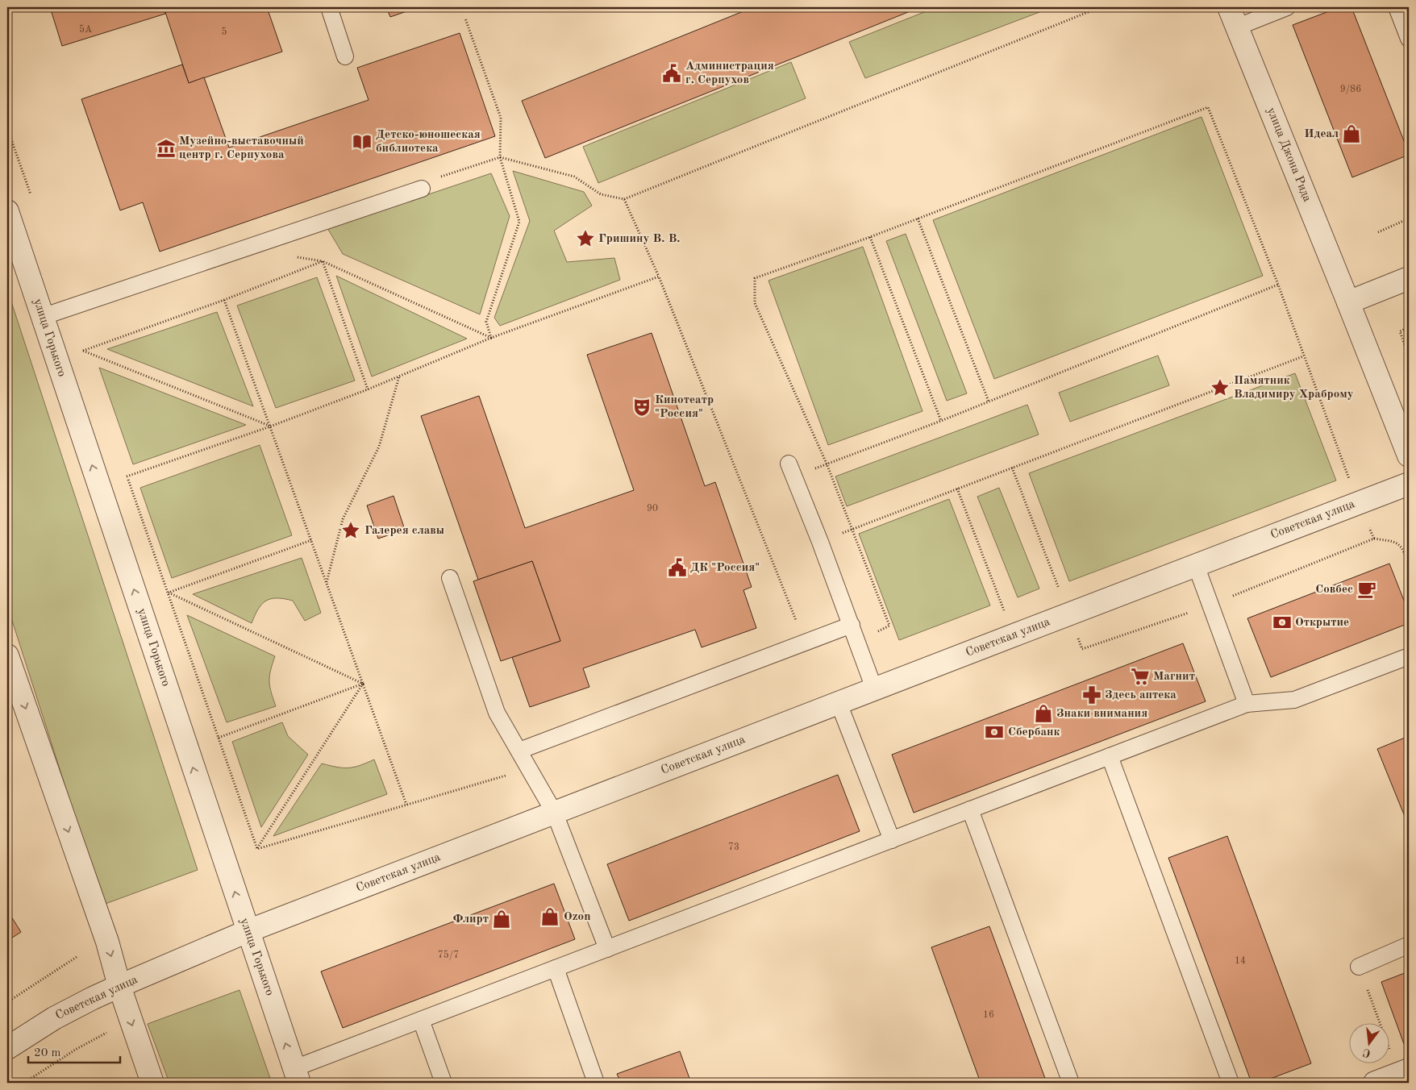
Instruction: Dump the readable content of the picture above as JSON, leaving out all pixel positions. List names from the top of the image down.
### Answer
{
  "streets": {
    "street": ["улица Джона Рида", "улица Горького", "Советская улица"]
  },
  "crossings": [
    ["улица Горького", "Советская улица"]
  ],
  "places": {
    "public building": ["Администрация г. Серпухов", "ДК \"Россия\""],
    "shop": [
      "Идеал",
      "Знаки внимания",
      "Ozon",
      "Флирт"
    ],
    "library": ["Детско-юношеская библиотека"],
    "museum": ["Музейно-выставочный центр г. Серпухова"],
    "place": ["Гришину В. В.", "Памятник Владимиру Храброму", "Галерея славы"],
    "theatre": ["Кинотеатр \"Россия\""],
    "cafe": ["Совбес"],
    "bank": ["Открытие", "Сбербанк"],
    "supermarket": ["Магнит"],
    "pharmacy": ["Здесь аптека"]
  },
  "house_numbers": [
    "5А",
    "5",
    "9/86",
    "90",
    "73",
    "75/7",
    "14",
    "16"
  ],
  "scale_bar": "20 m",
  "north": "bottom"
}
